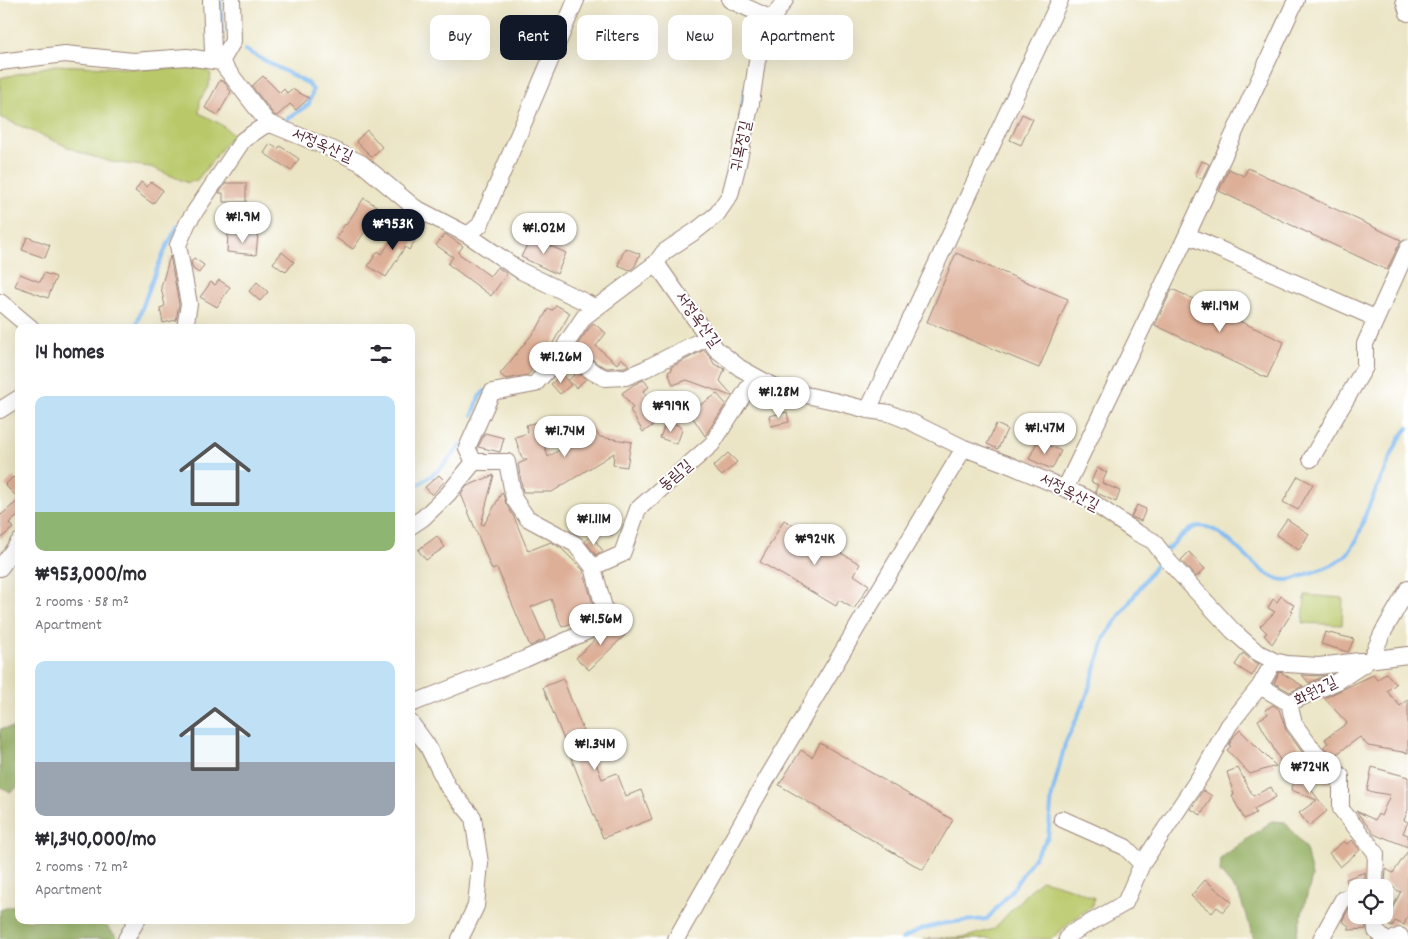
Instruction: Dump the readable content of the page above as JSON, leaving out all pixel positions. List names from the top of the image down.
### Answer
{
  "streets": {
    "lane": [
      "서정옥산길",
      "귀목정길",
      "동림길",
      "화원2길"
    ]
  },
  "crossings": [
    ["서정옥산길", "귀목정길"],
    ["서정옥산길", "동림길"],
    ["서정옥산길", "화원2길"]
  ],
  "page": {
    "chip": [
      "Buy",
      "Rent",
      "Filters",
      "New",
      "Apartment"
    ],
    "price": [
      "₩1.9M",
      "₩953K",
      "₩1.02M",
      "₩1.19M",
      "₩1.26M",
      "₩1.28M",
      "₩919K",
      "₩1.47M",
      "₩1.74M",
      "₩1.11M",
      "₩924K",
      "₩1.56M",
      "₩1.34M",
      "₩724K"
    ],
    "heading": "14 homes",
    "list": [
      {
        "name": "₩953,000/mo",
        "note": "2 rooms · 58 m² · Apartment"
      },
      {
        "name": "₩1,340,000/mo",
        "note": "2 rooms · 72 m² · Apartment"
      }
    ]
  }
}
